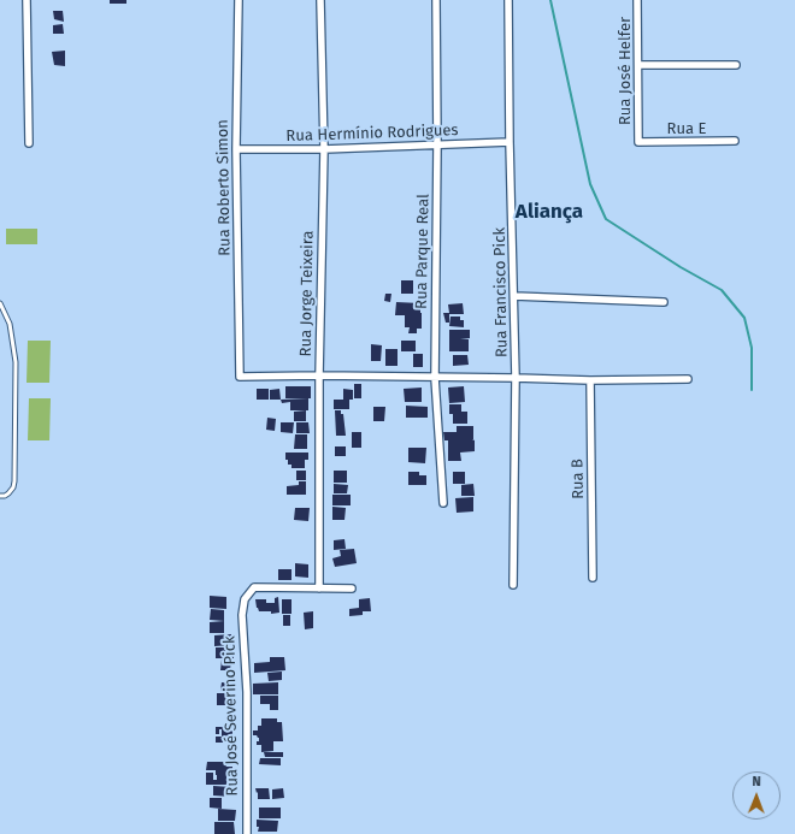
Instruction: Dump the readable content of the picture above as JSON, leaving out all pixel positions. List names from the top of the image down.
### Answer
{
  "streets": {
    "street": [
      "Rua José Helfer",
      "Rua E",
      "Rua Hermínio Rodrigues",
      "Rua Roberto Simon",
      "Rua Parque Real",
      "Rua Francisco Pick",
      "Rua Jorge Teixeira",
      "Rua B",
      "Rua José Severino Pick"
    ]
  },
  "crossings": [
    ["Rua José Helfer", "Rua E"],
    ["Rua Hermínio Rodrigues", "Rua Roberto Simon"],
    ["Rua Hermínio Rodrigues", "Rua Parque Real"],
    ["Rua Hermínio Rodrigues", "Rua Francisco Pick"],
    ["Rua Hermínio Rodrigues", "Rua Jorge Teixeira"],
    ["Rua Roberto Simon", "Rua Jorge Teixeira"],
    ["Rua Jorge Teixeira", "Rua José Severino Pick"]
  ],
  "districts": ["Aliança"],
  "north": "top"
}
